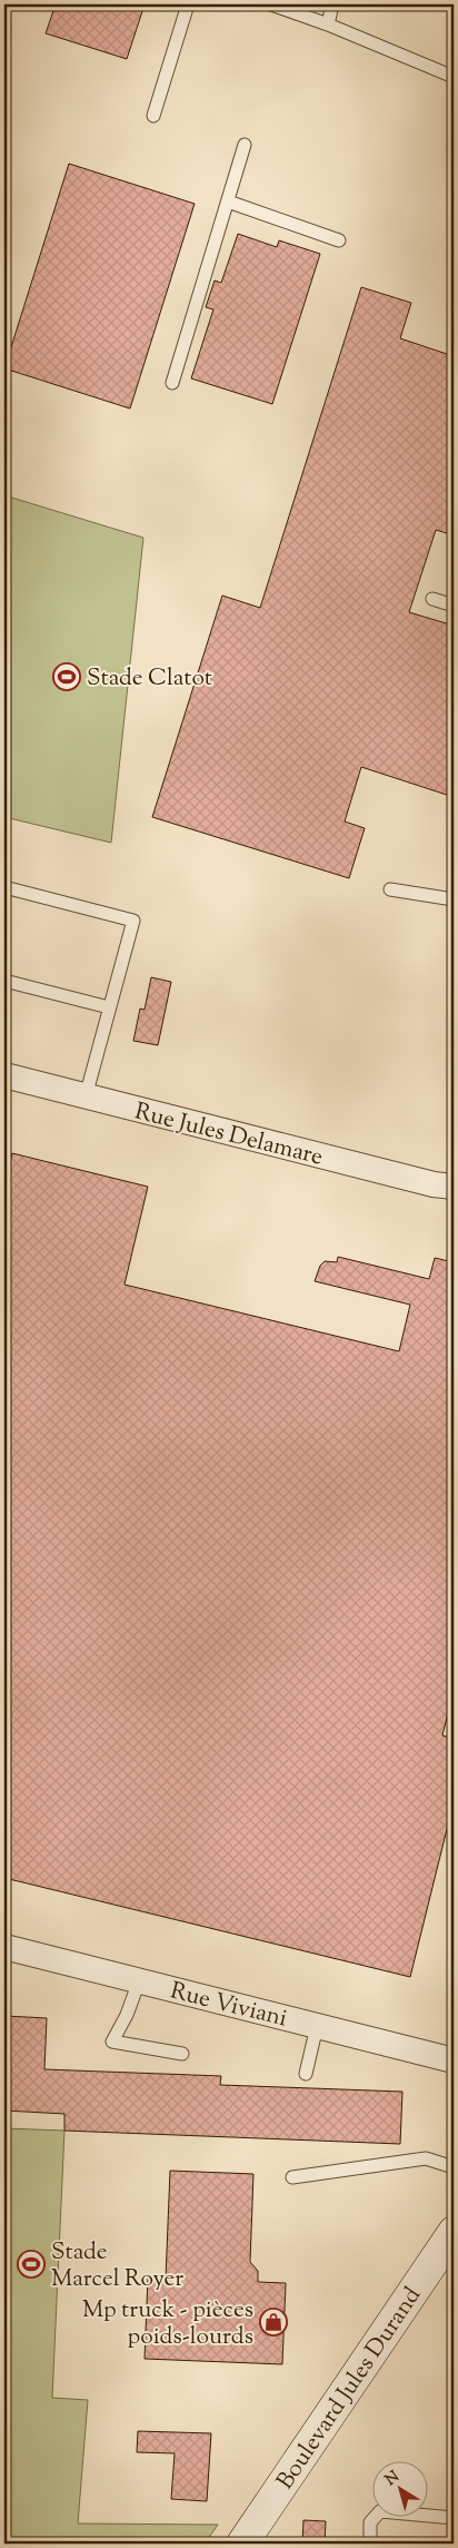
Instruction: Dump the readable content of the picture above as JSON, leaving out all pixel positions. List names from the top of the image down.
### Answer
{
  "streets": {
    "main road": ["Boulevard Jules Durand"],
    "street": ["Rue Jules Delamare", "Rue Viviani"]
  },
  "places": {
    "sports": ["Stade Clatot", "Stade Marcel Royer"],
    "shop": ["Mp truck - pièces poids-lourds"]
  },
  "north": "top left"
}
